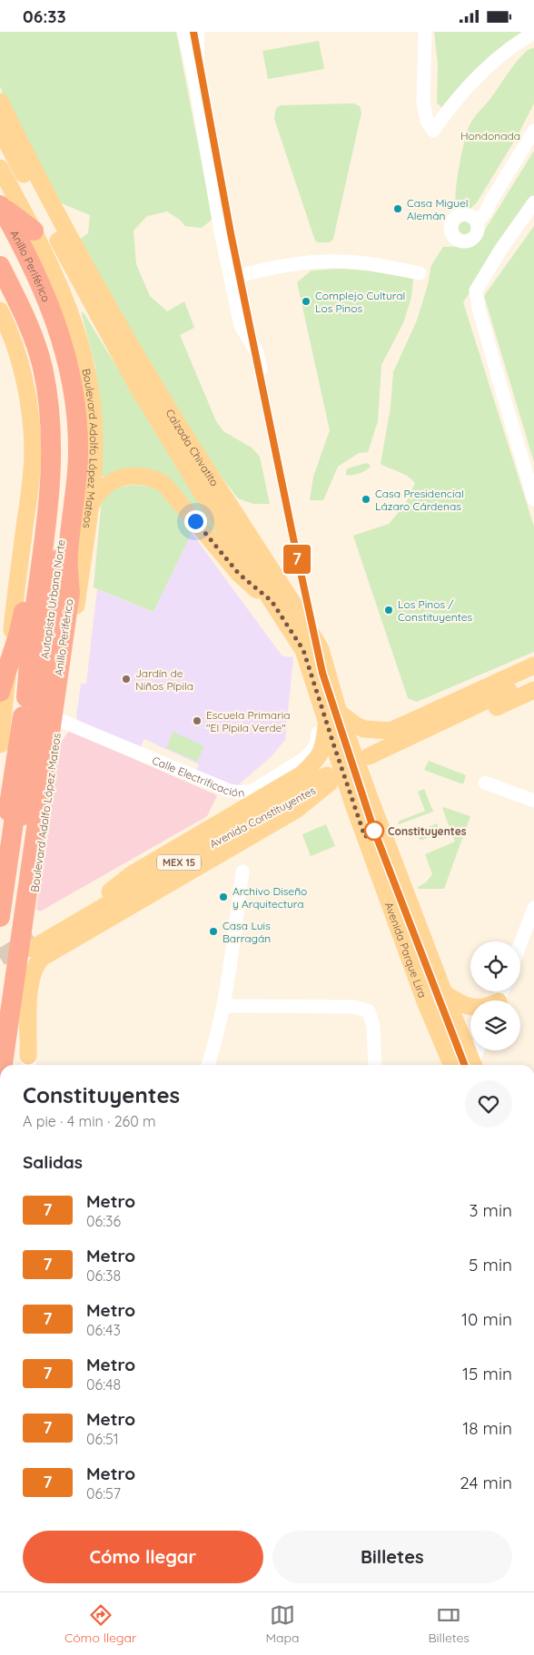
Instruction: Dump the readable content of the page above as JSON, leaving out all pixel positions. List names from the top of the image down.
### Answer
{
  "streets": {
    "highway": ["Anillo Periférico", "Autopista Urbana Norte"],
    "main road": [
      "Calzada Chivatito",
      "Boulevard Adolfo López Mateos",
      "Avenida Constituyentes",
      "MEX 15",
      "Avenida Parque Lira"
    ],
    "street": ["Calle Electrificación"]
  },
  "crossings": [
    ["Calzada Chivatito", "Calle Electrificación"],
    ["Calzada Chivatito", "Avenida Parque Lira"],
    ["Boulevard Adolfo López Mateos", "Calle Electrificación"]
  ],
  "parks": ["Hondonada"],
  "places": [
    "Casa Miguel Alemán",
    "Complejo Cultural Los Pinos",
    "Casa Presidencial Lázaro Cárdenas",
    "Los Pinos / Constituyentes",
    "Jardín de Niños Pípila",
    "Escuela Primaria \"El Pípila Verde\"",
    "Constituyentes",
    "Archivo Diseño y Arquitectura",
    "Casa Luis Barragán"
  ],
  "lines": ["metro line 7"],
  "page": {
    "status": "06:33",
    "on_map": "7",
    "heading": [
      ["Constituyentes", "A pie · 4 min · 260 m"],
      "Salidas"
    ],
    "list": [
      {
        "mark": "7",
        "name": "Metro",
        "note": "06:36",
        "value": "3 min"
      },
      {
        "mark": "7",
        "name": "Metro",
        "note": "06:38",
        "value": "5 min"
      },
      {
        "mark": "7",
        "name": "Metro",
        "note": "06:43",
        "value": "10 min"
      },
      {
        "mark": "7",
        "name": "Metro",
        "note": "06:48",
        "value": "15 min"
      },
      {
        "mark": "7",
        "name": "Metro",
        "note": "06:51",
        "value": "18 min"
      },
      {
        "mark": "7",
        "name": "Metro",
        "note": "06:57",
        "value": "24 min"
      }
    ],
    "buttons": ["Cómo llegar", "Billetes"],
    "tabs": ["Cómo llegar", "Mapa", "Billetes"]
  }
}
